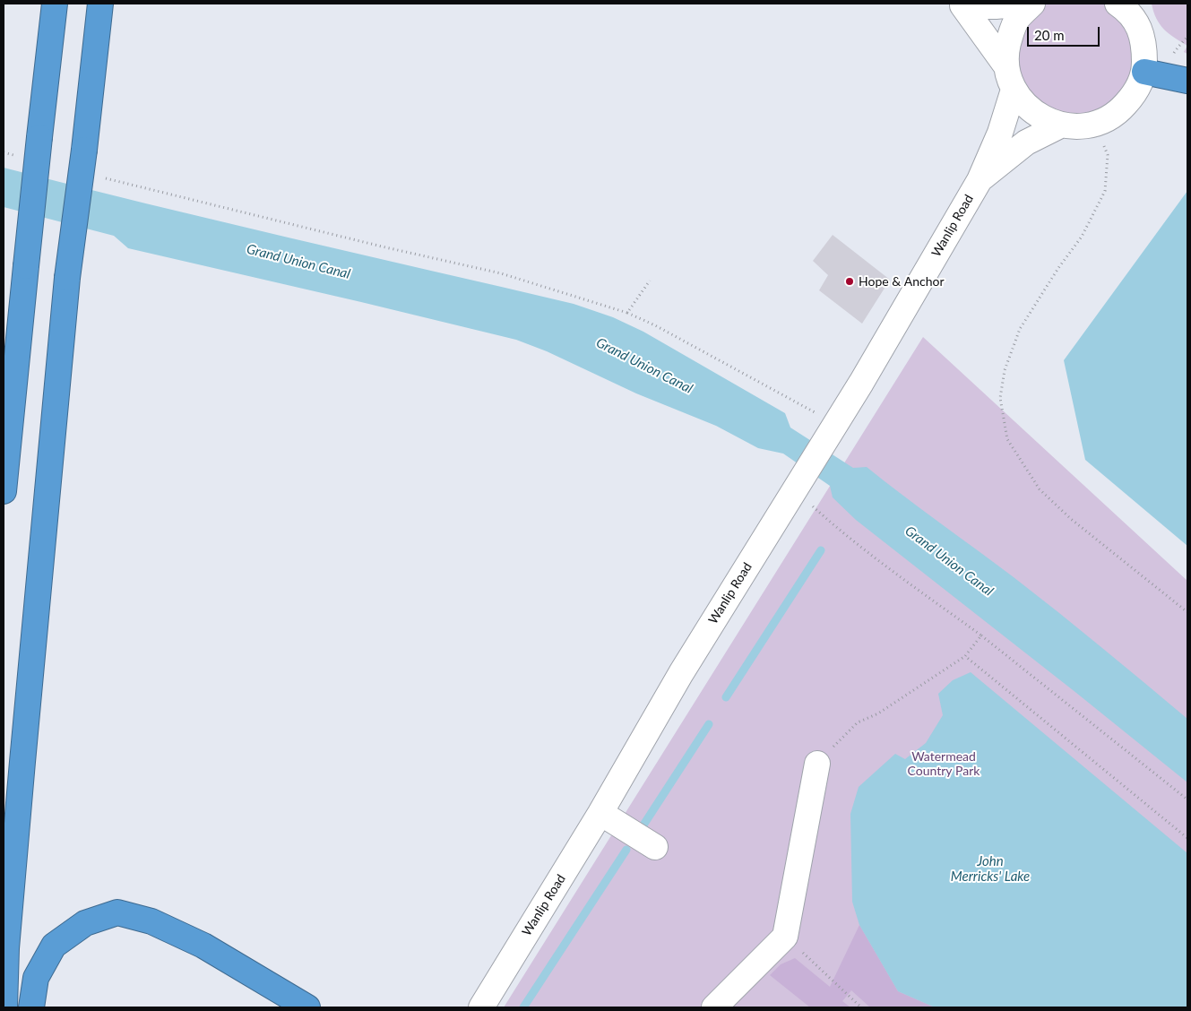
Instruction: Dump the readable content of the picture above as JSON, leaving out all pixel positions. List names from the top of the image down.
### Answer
{
  "streets": {
    "street": ["Wanlip Road"]
  },
  "water": ["Grand Union Canal", "John Merricks' Lake"],
  "parks": ["Watermead Country Park"],
  "places": ["Hope & Anchor"],
  "scale_bar": "20 m"
}
